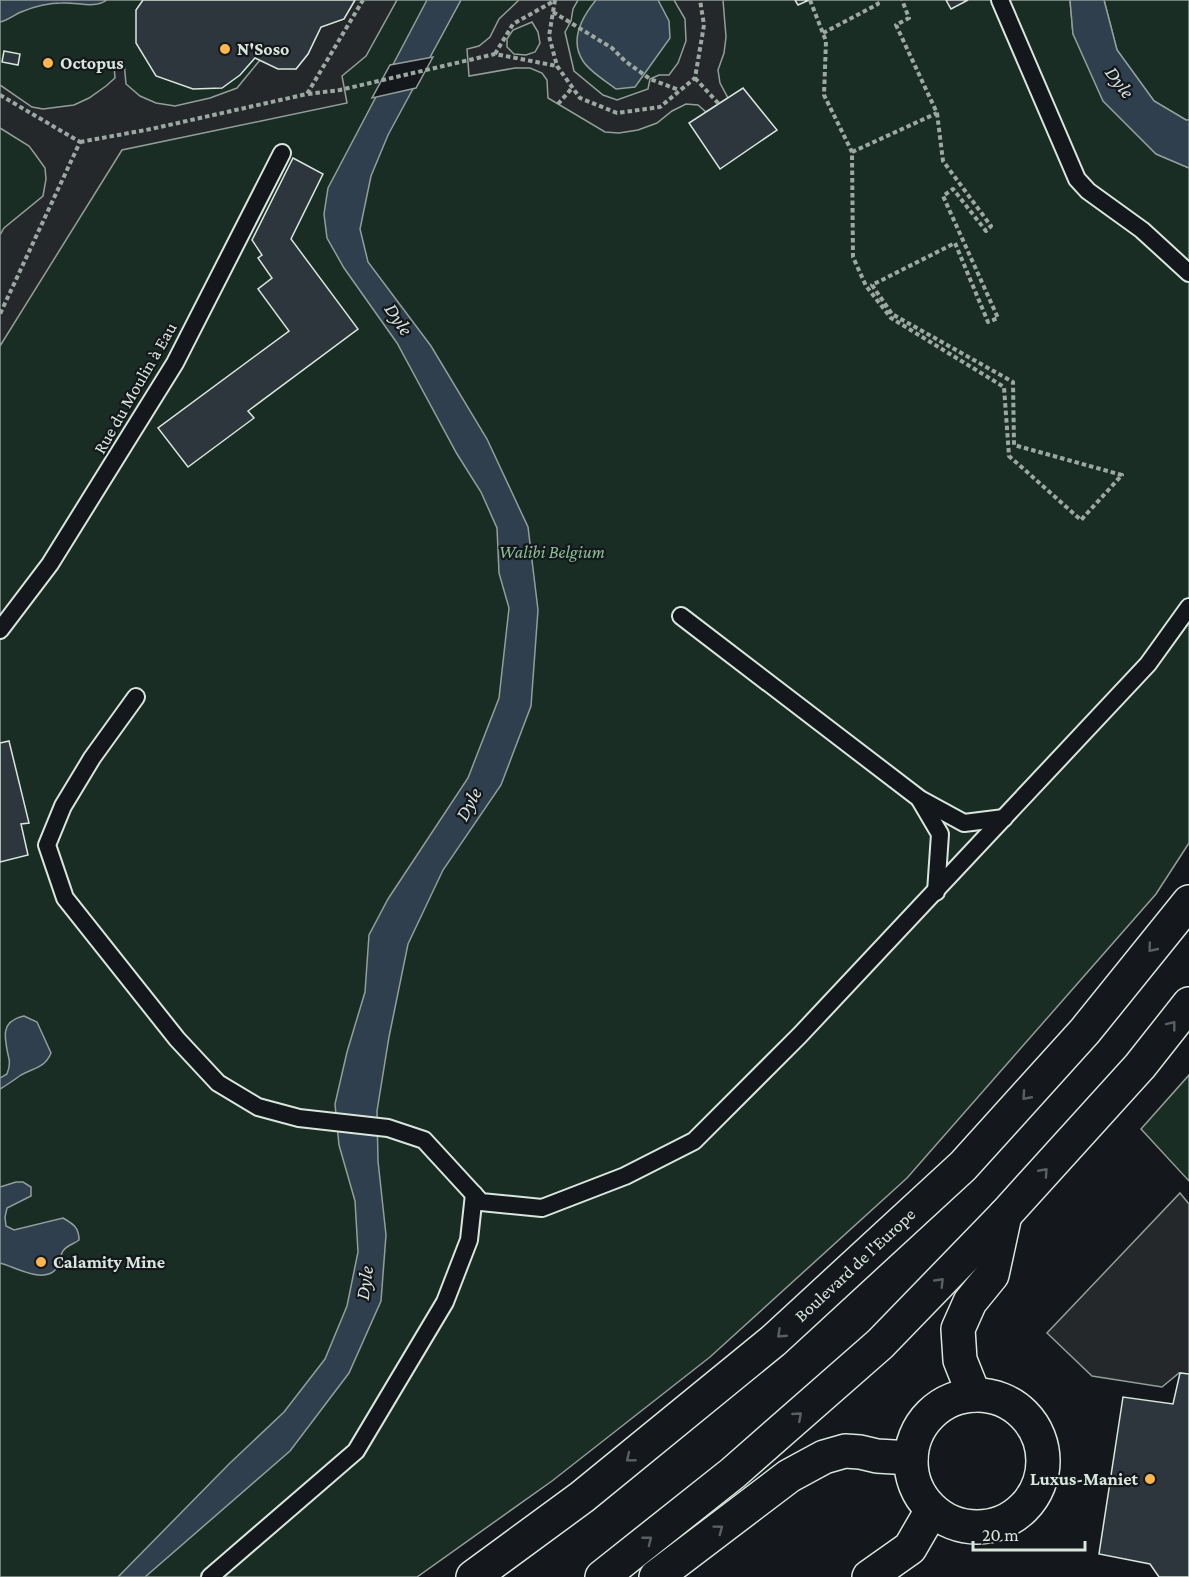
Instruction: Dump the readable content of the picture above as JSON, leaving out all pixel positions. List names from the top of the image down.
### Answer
{
  "streets": {
    "main road": ["Boulevard de l'Europe"],
    "lane": ["Rue du Moulin à Eau"]
  },
  "water": ["Dyle"],
  "parks": ["Walibi Belgium"],
  "places": [
    "N'Soso",
    "Octopus",
    "Calamity Mine",
    "Luxus-Maniet"
  ],
  "scale_bar": "20 m"
}
